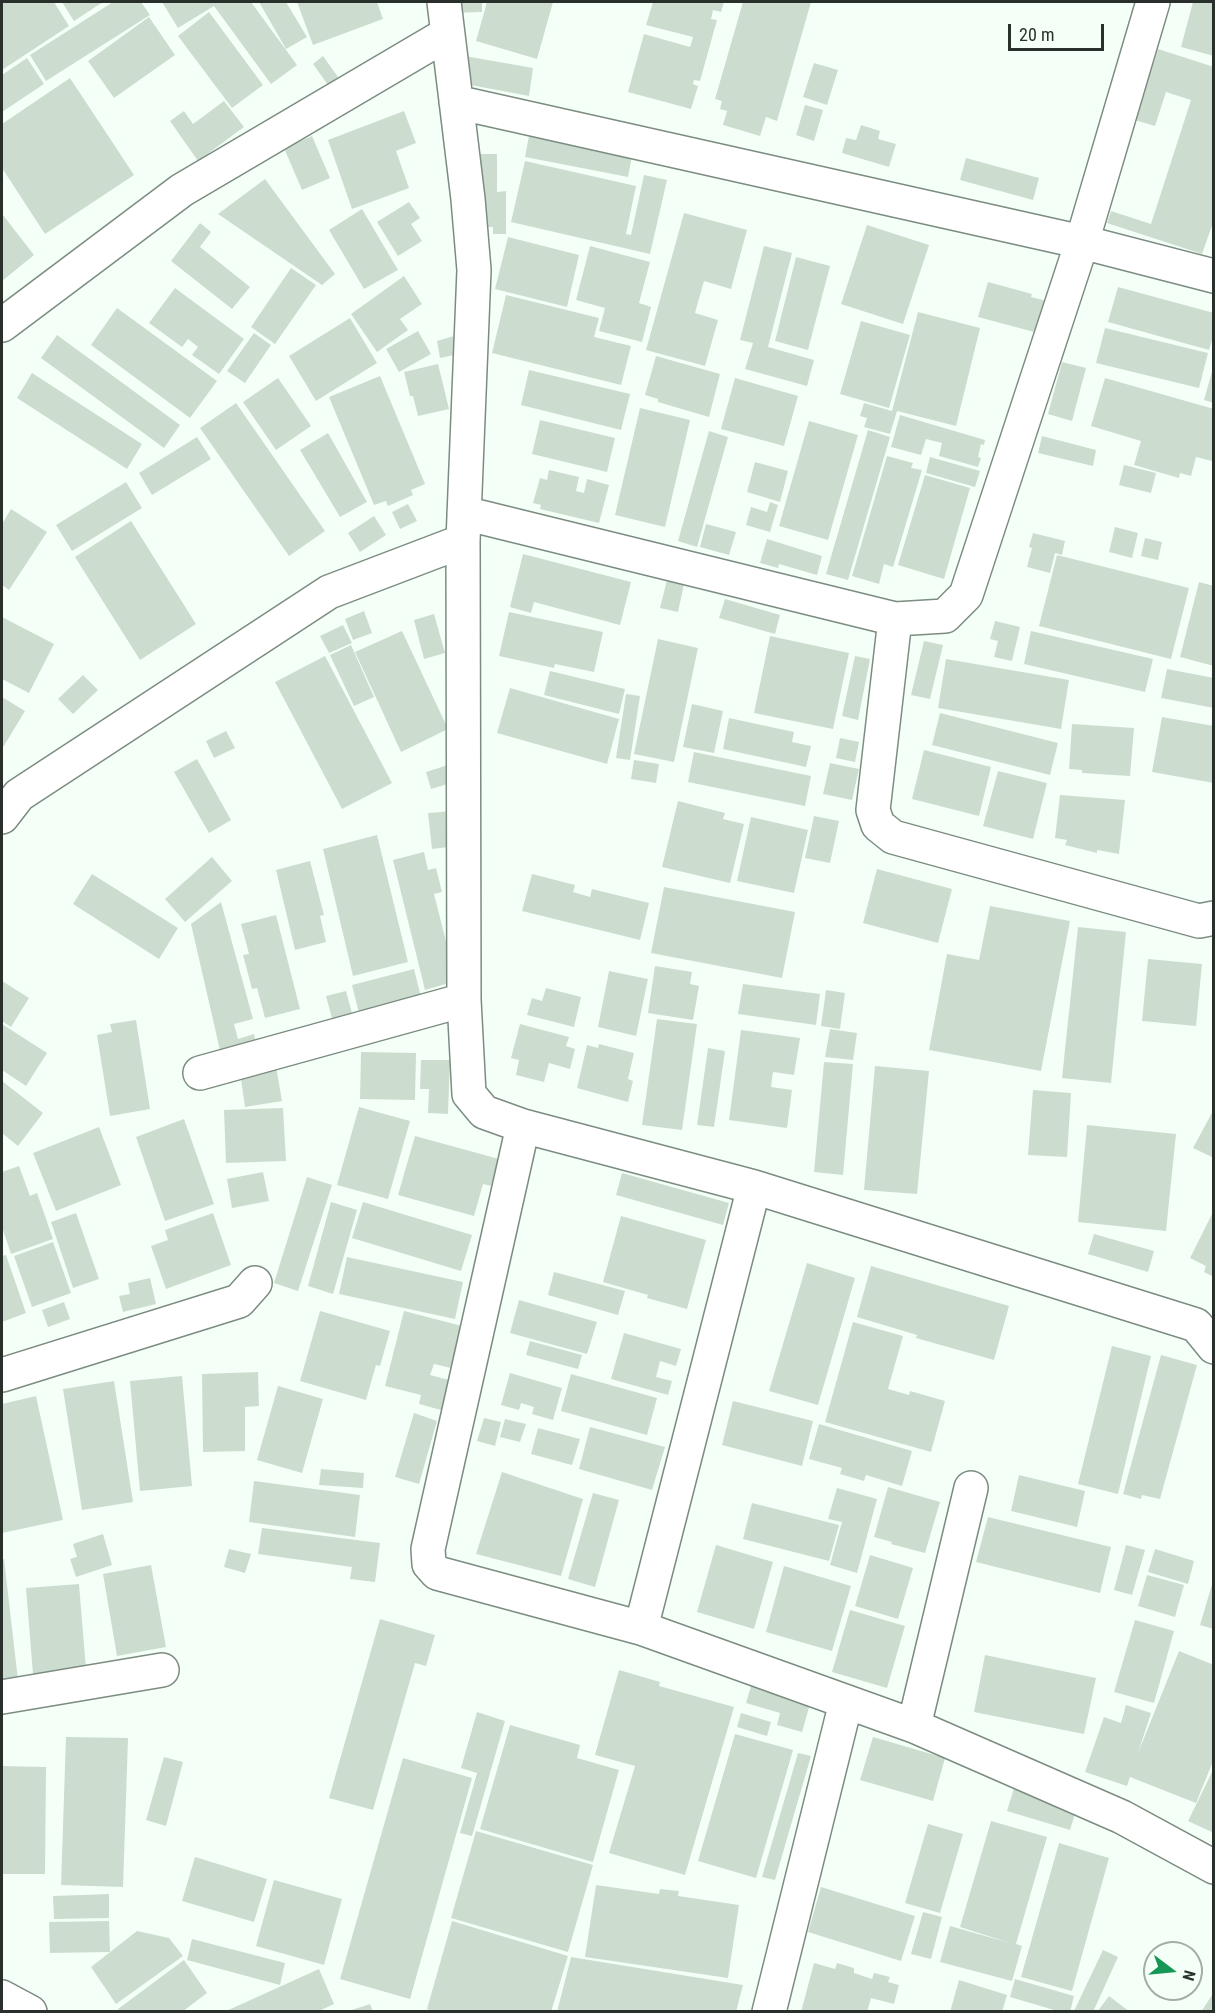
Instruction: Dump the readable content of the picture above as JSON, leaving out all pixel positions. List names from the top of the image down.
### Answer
{
  "scale_bar": "20 m",
  "north": "right"
}
